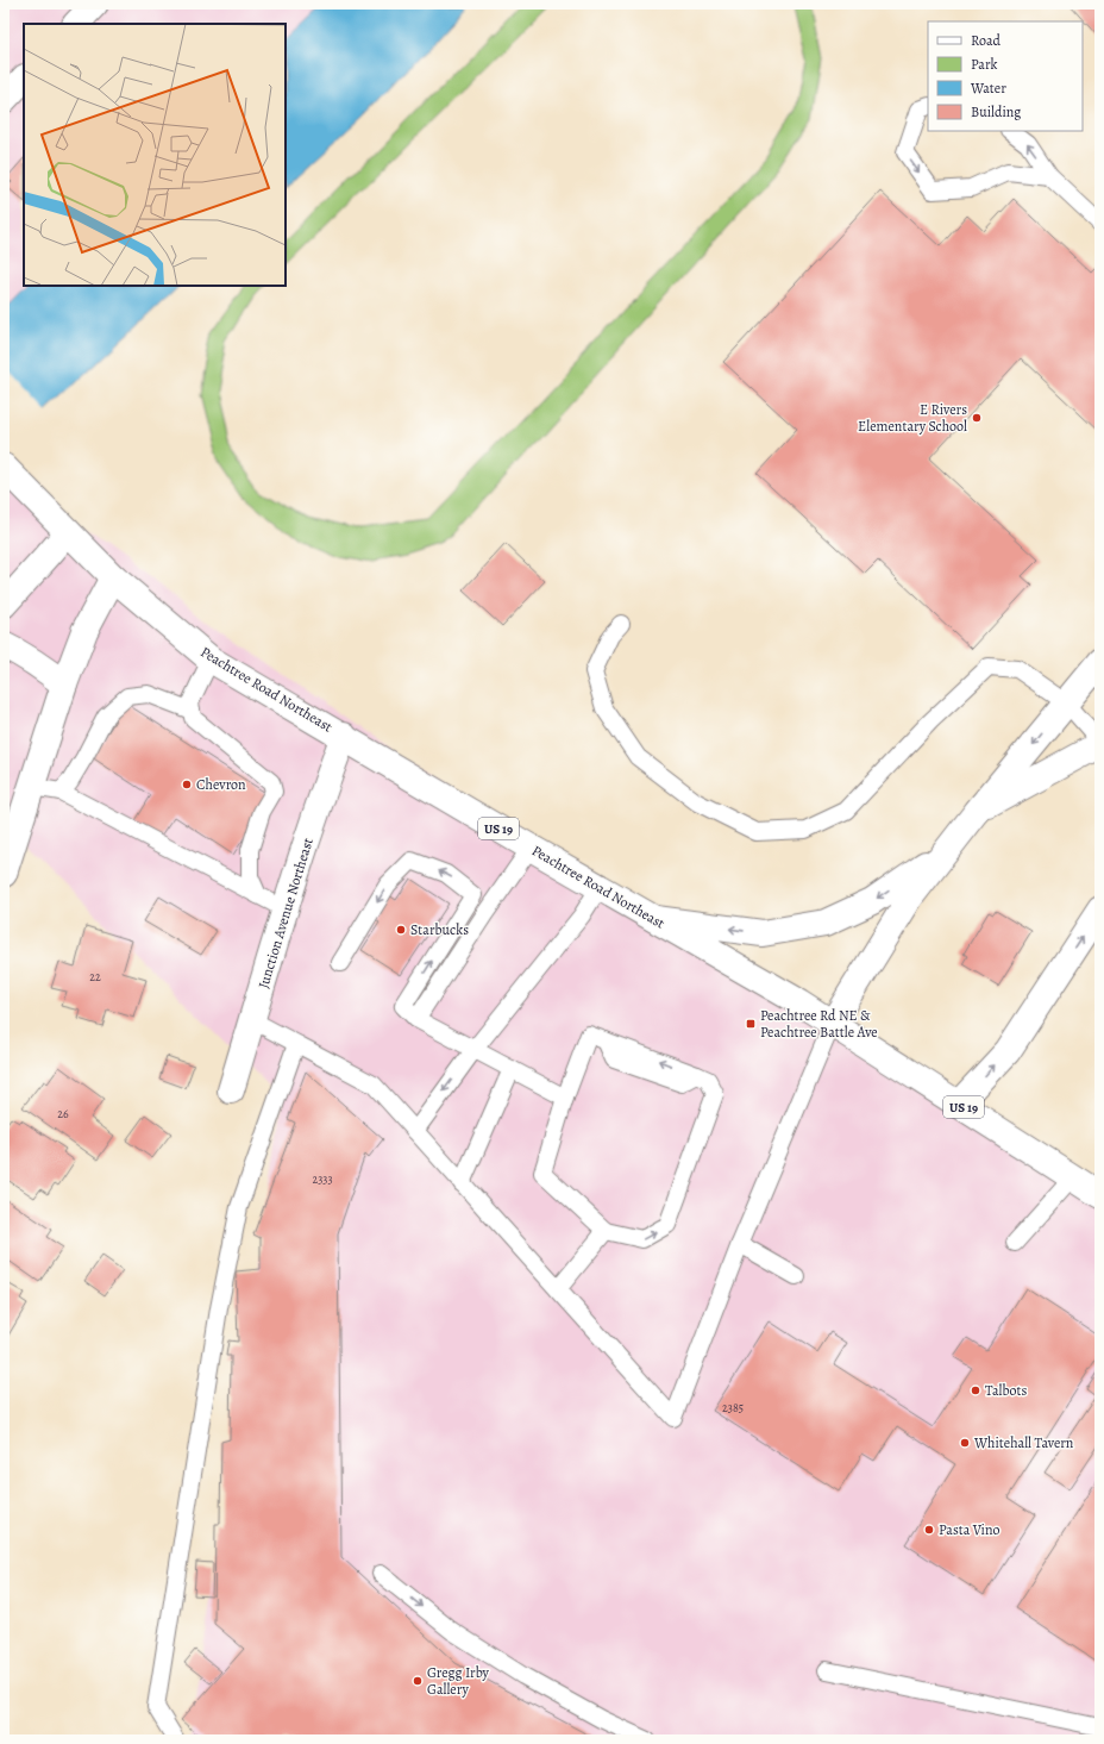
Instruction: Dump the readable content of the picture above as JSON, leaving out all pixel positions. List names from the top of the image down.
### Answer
{
  "streets": {
    "main road": ["Peachtree Road Northeast", "US 19", "Junction Avenue Northeast"]
  },
  "crossings": [
    ["Peachtree Road Northeast", "Junction Avenue Northeast"]
  ],
  "places": {
    "other": [
      "E Rivers Elementary School",
      "Chevron",
      "Starbucks",
      "Talbots",
      "Whitehall Tavern",
      "Pasta Vino",
      "Gregg Irby Gallery"
    ],
    "transit": ["Peachtree Rd NE & Peachtree Battle Ave"]
  },
  "house_numbers": [
    "22",
    "26",
    "2333",
    "2385"
  ],
  "legend": [
    "Road",
    "Park",
    "Water",
    "Building"
  ]
}
